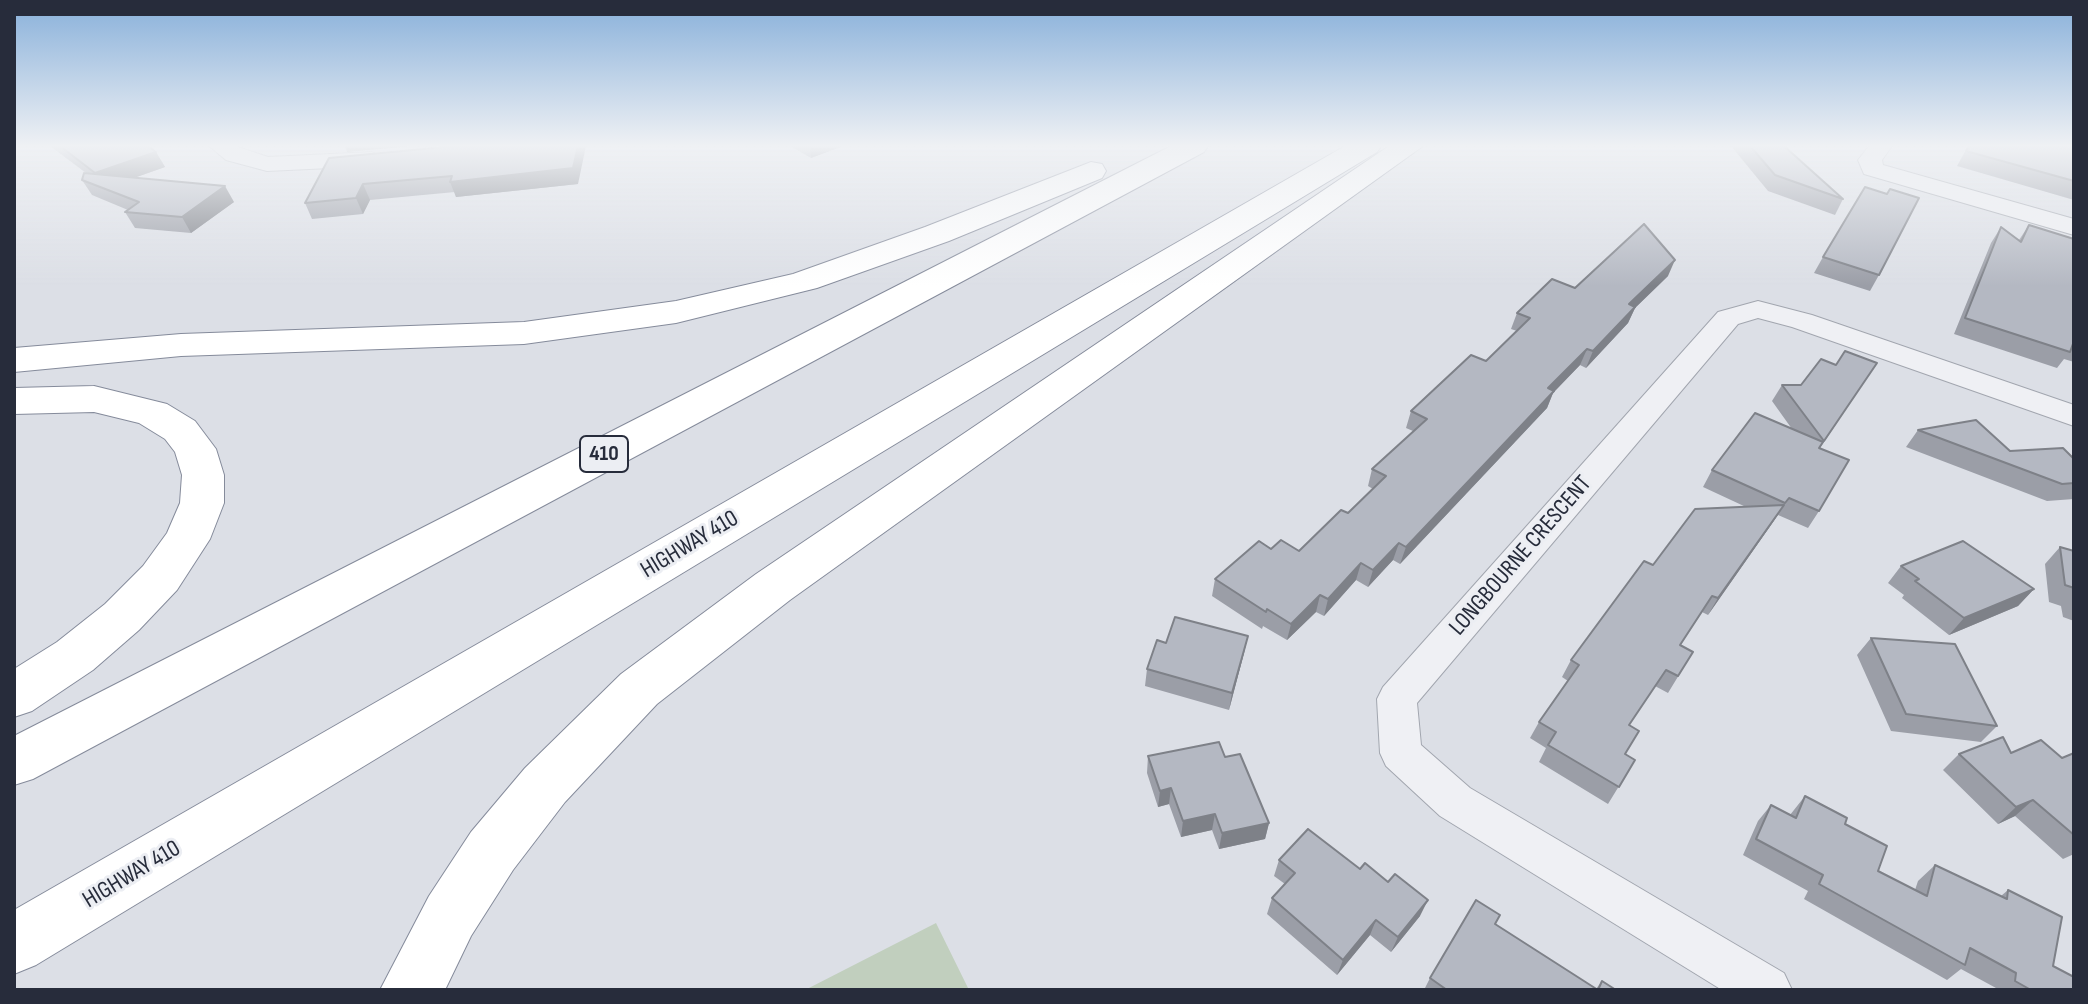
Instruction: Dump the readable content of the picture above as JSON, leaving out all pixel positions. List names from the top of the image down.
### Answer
{
  "streets": {
    "highway": ["410", "HIGHWAY 410"],
    "street": ["LONGBOURNE CRESCENT"]
  }
}
